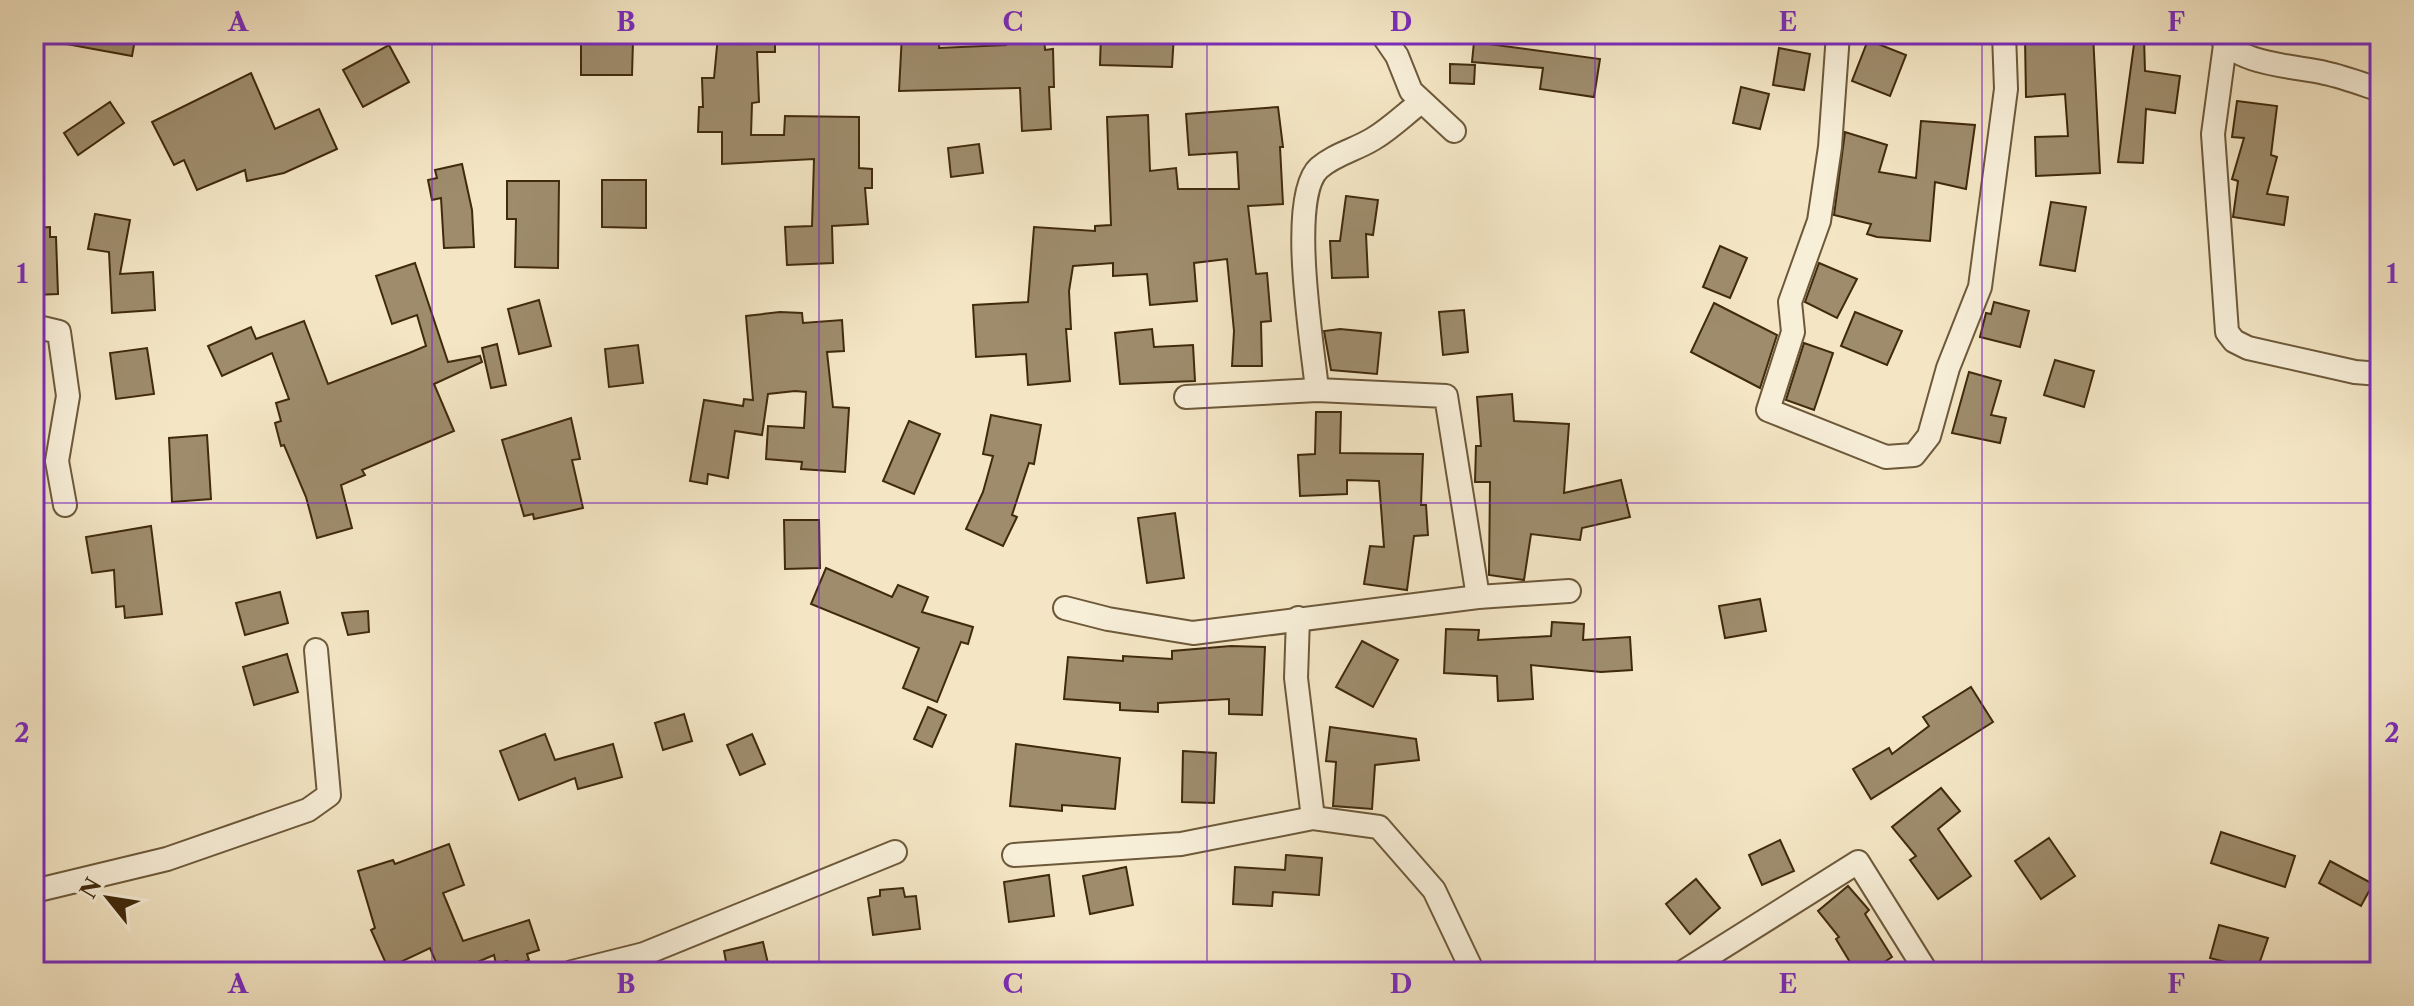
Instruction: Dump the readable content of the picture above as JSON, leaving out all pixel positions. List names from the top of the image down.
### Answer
{
  "north": "top left",
  "grid": {
    "columns": [
      "A",
      "B",
      "C",
      "D",
      "E",
      "F"
    ],
    "rows": ["1", "2"]
  }
}
